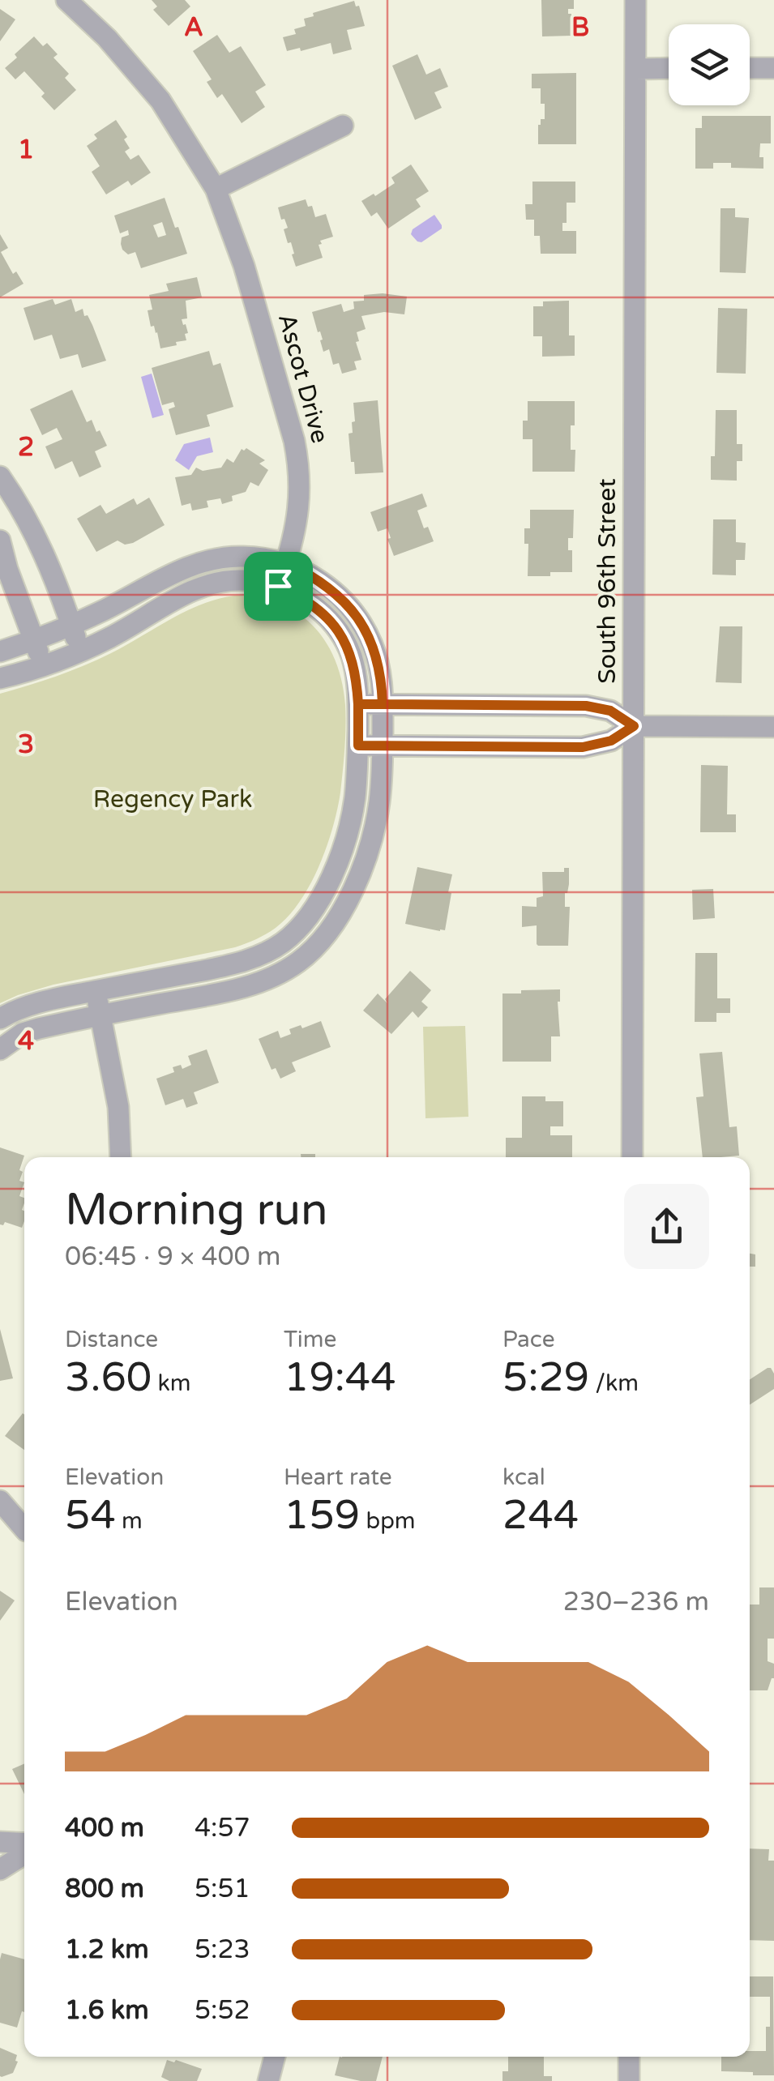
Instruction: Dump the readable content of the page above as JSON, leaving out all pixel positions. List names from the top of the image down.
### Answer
{
  "streets": {
    "street": ["Ascot Drive", "South 96th Street"]
  },
  "parks": ["Regency Park"],
  "page": {
    "heading": ["Morning run", "06:45 · 9 × 400 m"],
    "stats": [
      ["Distance", "3.60 km"],
      ["Time", "19:44"],
      ["Pace", "5:29 /km"],
      ["Elevation", "54 m"],
      ["Heart rate", "159 bpm"],
      ["kcal", "244"]
    ],
    "chart": ["Elevation", "230–236 m"],
    "list": [
      {
        "name": "400 m",
        "note": "4:57"
      },
      {
        "name": "800 m",
        "note": "5:51"
      },
      {
        "name": "1.2 km",
        "note": "5:23"
      },
      {
        "name": "1.6 km",
        "note": "5:52"
      }
    ]
  },
  "grid": {
    "columns": ["A", "B"],
    "rows": [
      "1",
      "2",
      "3",
      "4"
    ]
  }
}
